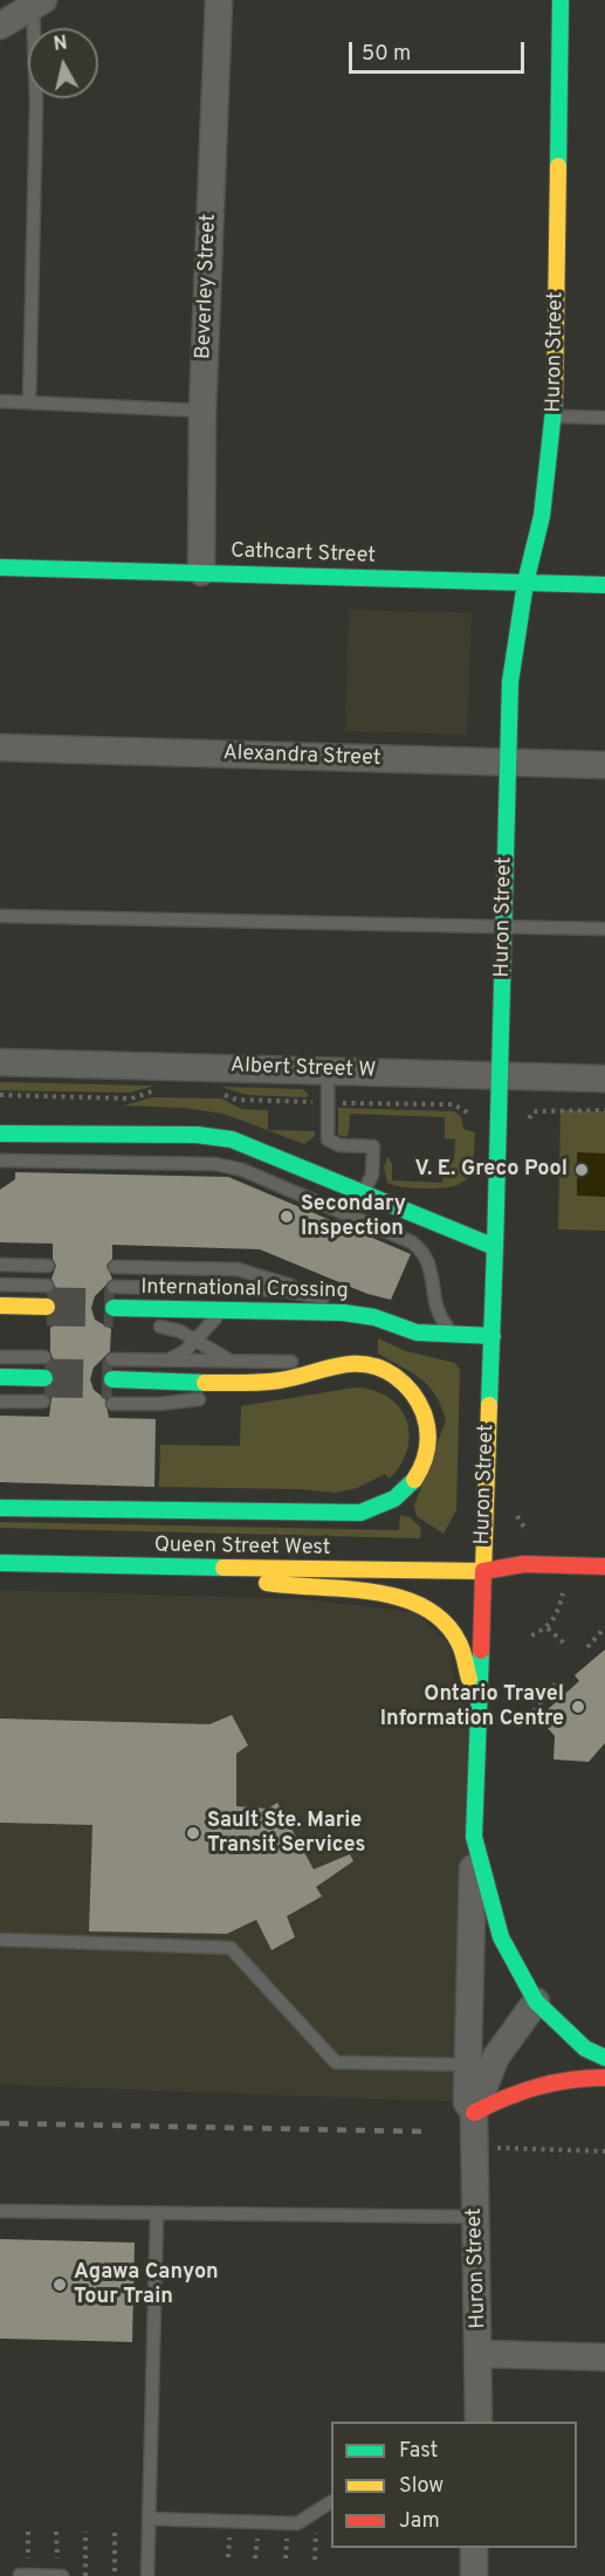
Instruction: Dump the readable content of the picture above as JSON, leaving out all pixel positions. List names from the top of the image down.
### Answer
{
  "streets": {
    "main road": [
      "Huron Street",
      "Cathcart Street",
      "International Crossing",
      "Queen Street West"
    ],
    "street": ["Beverley Street", "Alexandra Street", "Albert Street W"]
  },
  "crossings": [
    ["Beverley Street", "Cathcart Street"],
    ["Huron Street", "Cathcart Street"],
    ["Huron Street", "Alexandra Street"],
    ["Huron Street", "Albert Street W"],
    ["Huron Street", "International Crossing"],
    ["Huron Street", "Queen Street West"]
  ],
  "places": [
    "V. E. Greco Pool",
    "Secondary Inspection",
    "Ontario Travel Information Centre",
    "Sault Ste. Marie Transit Services",
    "Agawa Canyon Tour Train"
  ],
  "legend": ["Fast", "Slow", "Jam"],
  "scale_bar": "50 m",
  "north": "top"
}
